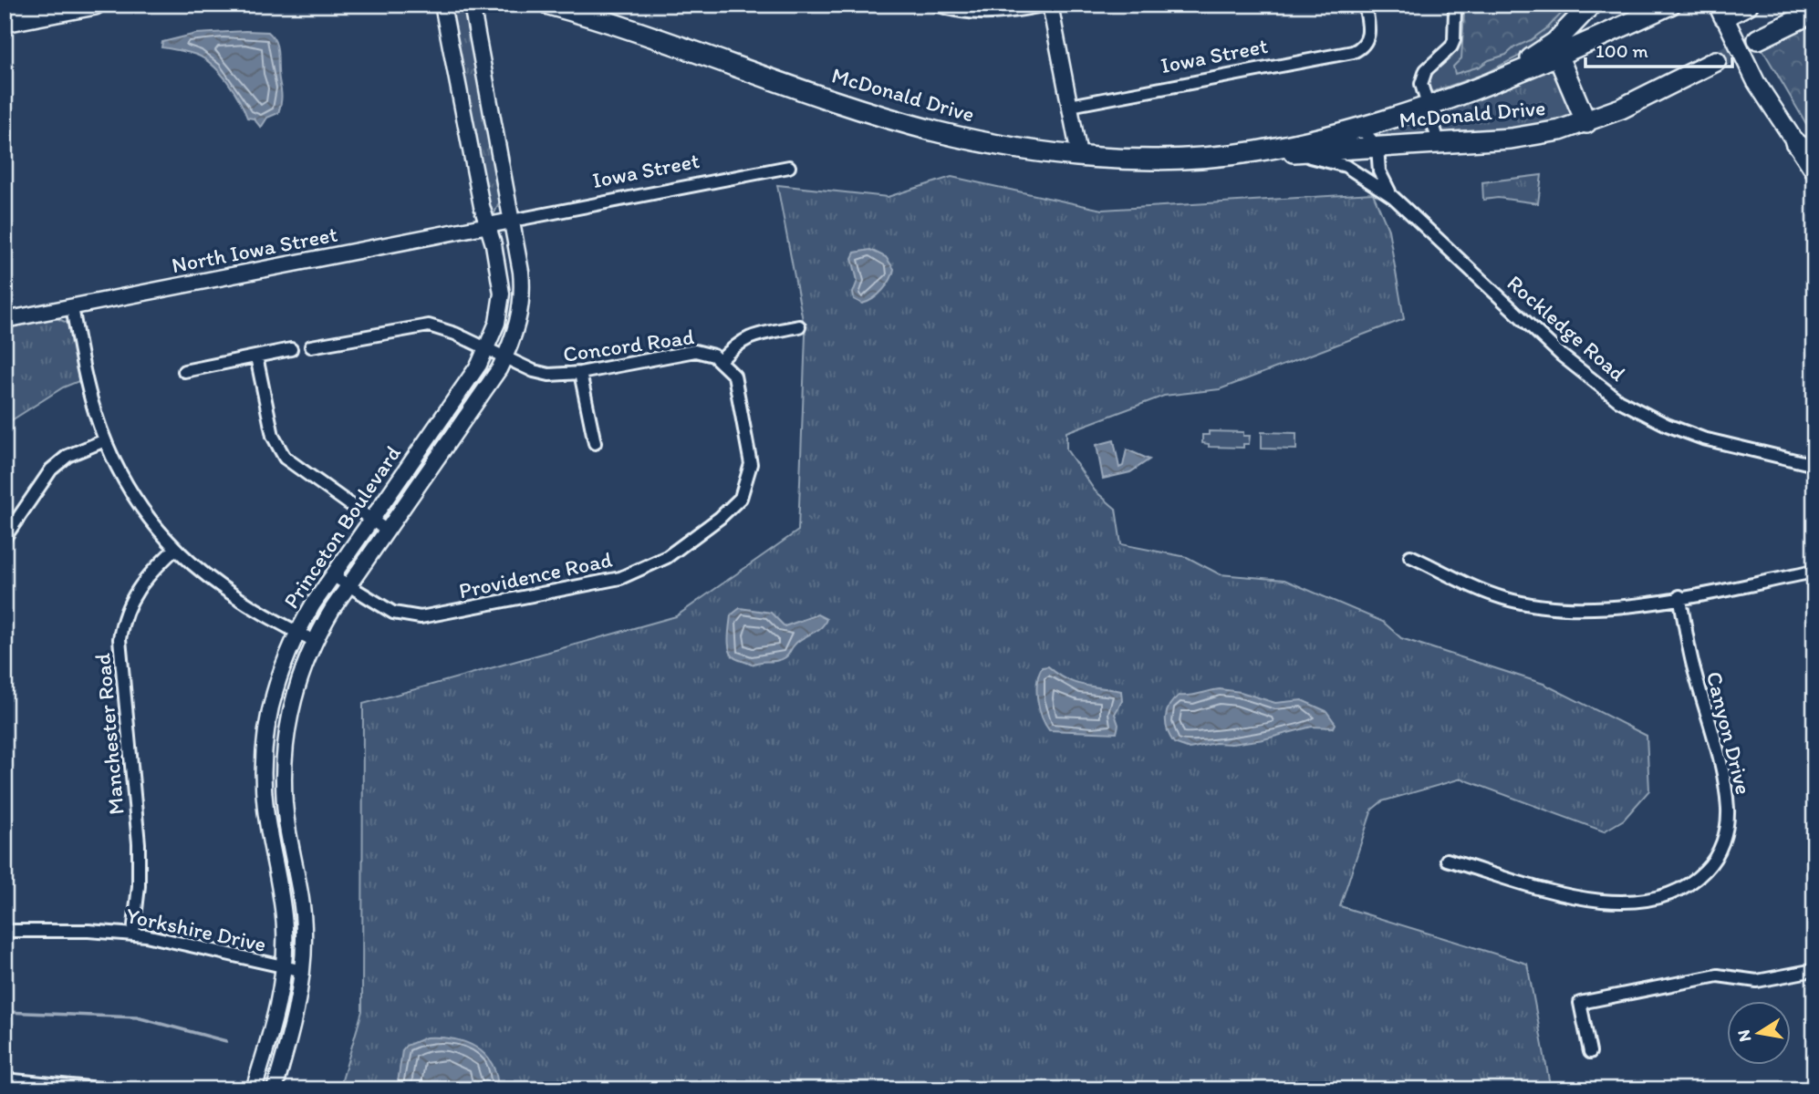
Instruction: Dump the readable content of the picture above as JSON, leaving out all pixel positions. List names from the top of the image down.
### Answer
{
  "streets": {
    "highway": ["McDonald Drive"],
    "street": [
      "Iowa Street",
      "North Iowa Street",
      "Rockledge Road",
      "Concord Road",
      "Princeton Boulevard",
      "Providence Road",
      "Canyon Drive",
      "Manchester Road",
      "Yorkshire Drive"
    ]
  },
  "crossings": [
    ["Iowa Street", "North Iowa Street"],
    ["Iowa Street", "Princeton Boulevard"],
    ["North Iowa Street", "Princeton Boulevard"],
    ["Concord Road", "Princeton Boulevard"],
    ["Concord Road", "Providence Road"],
    ["Princeton Boulevard", "Providence Road"],
    ["Princeton Boulevard", "Yorkshire Drive"],
    ["Manchester Road", "Yorkshire Drive"]
  ],
  "scale_bar": "100 m",
  "north": "left"
}
